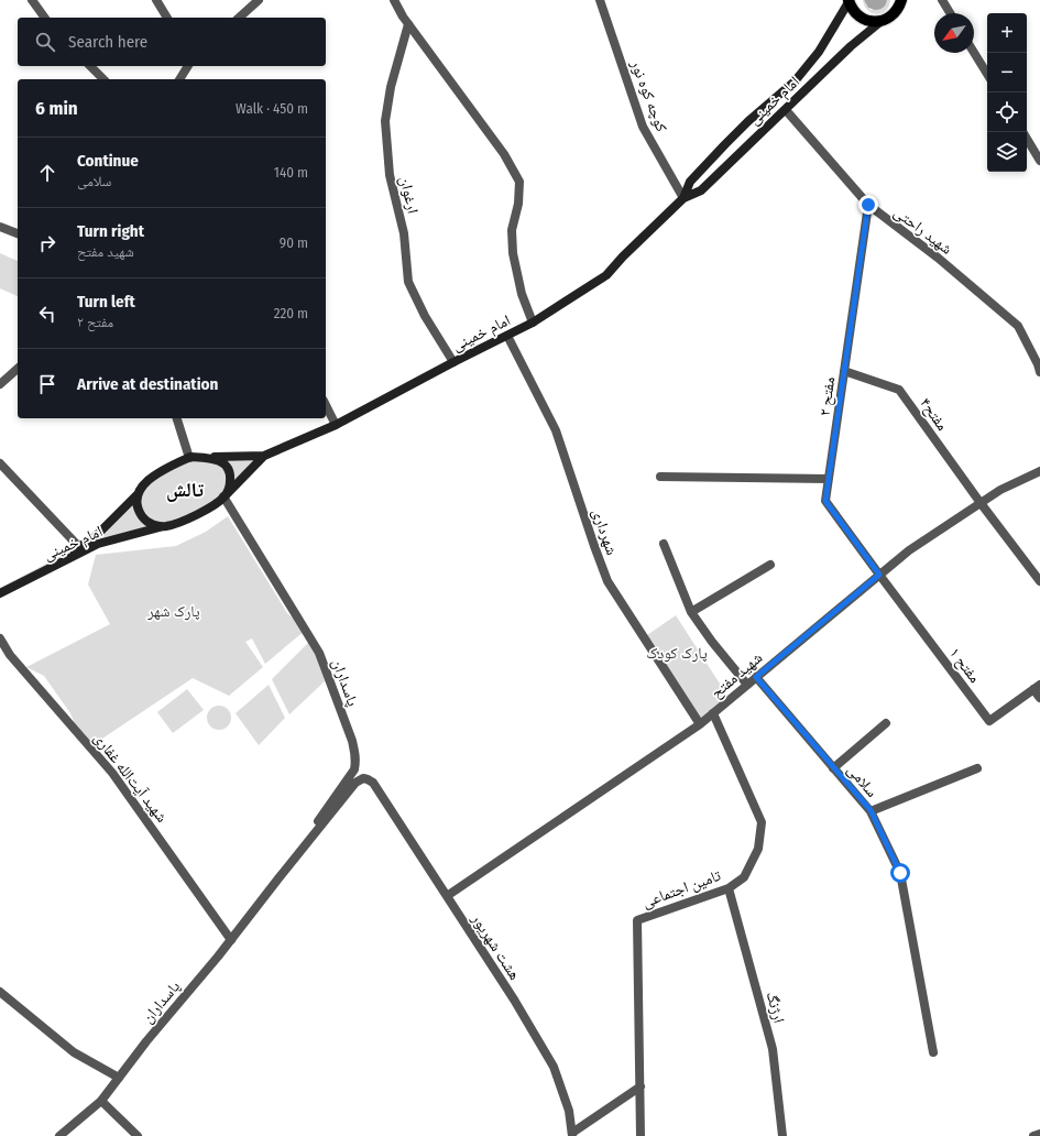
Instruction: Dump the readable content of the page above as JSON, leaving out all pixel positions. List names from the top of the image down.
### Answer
{
  "streets": {
    "main road": ["امام خمینی"],
    "street": [
      "کوچه کوه نور",
      "ارغوان",
      "شهید راحتی",
      "مفتح ۲",
      "مفتح۴",
      "شهرداری",
      "مفتح ۱",
      "شهید مفتح",
      "پاسداران",
      "شهید آیت‌الله غفاری",
      "سلامی",
      "تامین اجتماعی",
      "هشت شهریور",
      "ارژنگ"
    ]
  },
  "crossings": [
    ["کوچه کوه نور", "امام خمینی"],
    ["امام خمینی", "ارغوان"],
    ["امام خمینی", "شهید راحتی"],
    ["امام خمینی", "شهرداری"],
    ["امام خمینی", "پاسداران"],
    ["شهید راحتی", "مفتح ۲"],
    ["مفتح ۲", "مفتح۴"],
    ["مفتح ۲", "مفتح ۱"],
    ["مفتح ۲", "شهید مفتح"],
    ["مفتح۴", "شهید مفتح"],
    ["شهرداری", "شهید مفتح"],
    ["مفتح ۱", "شهید مفتح"],
    ["شهید مفتح", "سلامی"],
    ["شهید مفتح", "تامین اجتماعی"],
    ["شهید مفتح", "هشت شهریور"],
    ["پاسداران", "شهید آیت‌الله غفاری"],
    ["پاسداران", "هشت شهریور"],
    ["تامین اجتماعی", "ارژنگ"]
  ],
  "districts": ["تالش"],
  "parks": ["پارک شهر", "پارک کودک"],
  "north": "bottom left",
  "page": {
    "map_buttons": ["+", "−"],
    "search": "Search here",
    "heading": ["6 min", "Walk · 450 m"],
    "list": [
      ["Continue", "سلامی", "140 m"],
      ["Turn right", "شهید مفتح", "90 m"],
      ["Turn left", "مفتح ۲", "220 m"],
      "Arrive at destination"
    ]
  }
}
